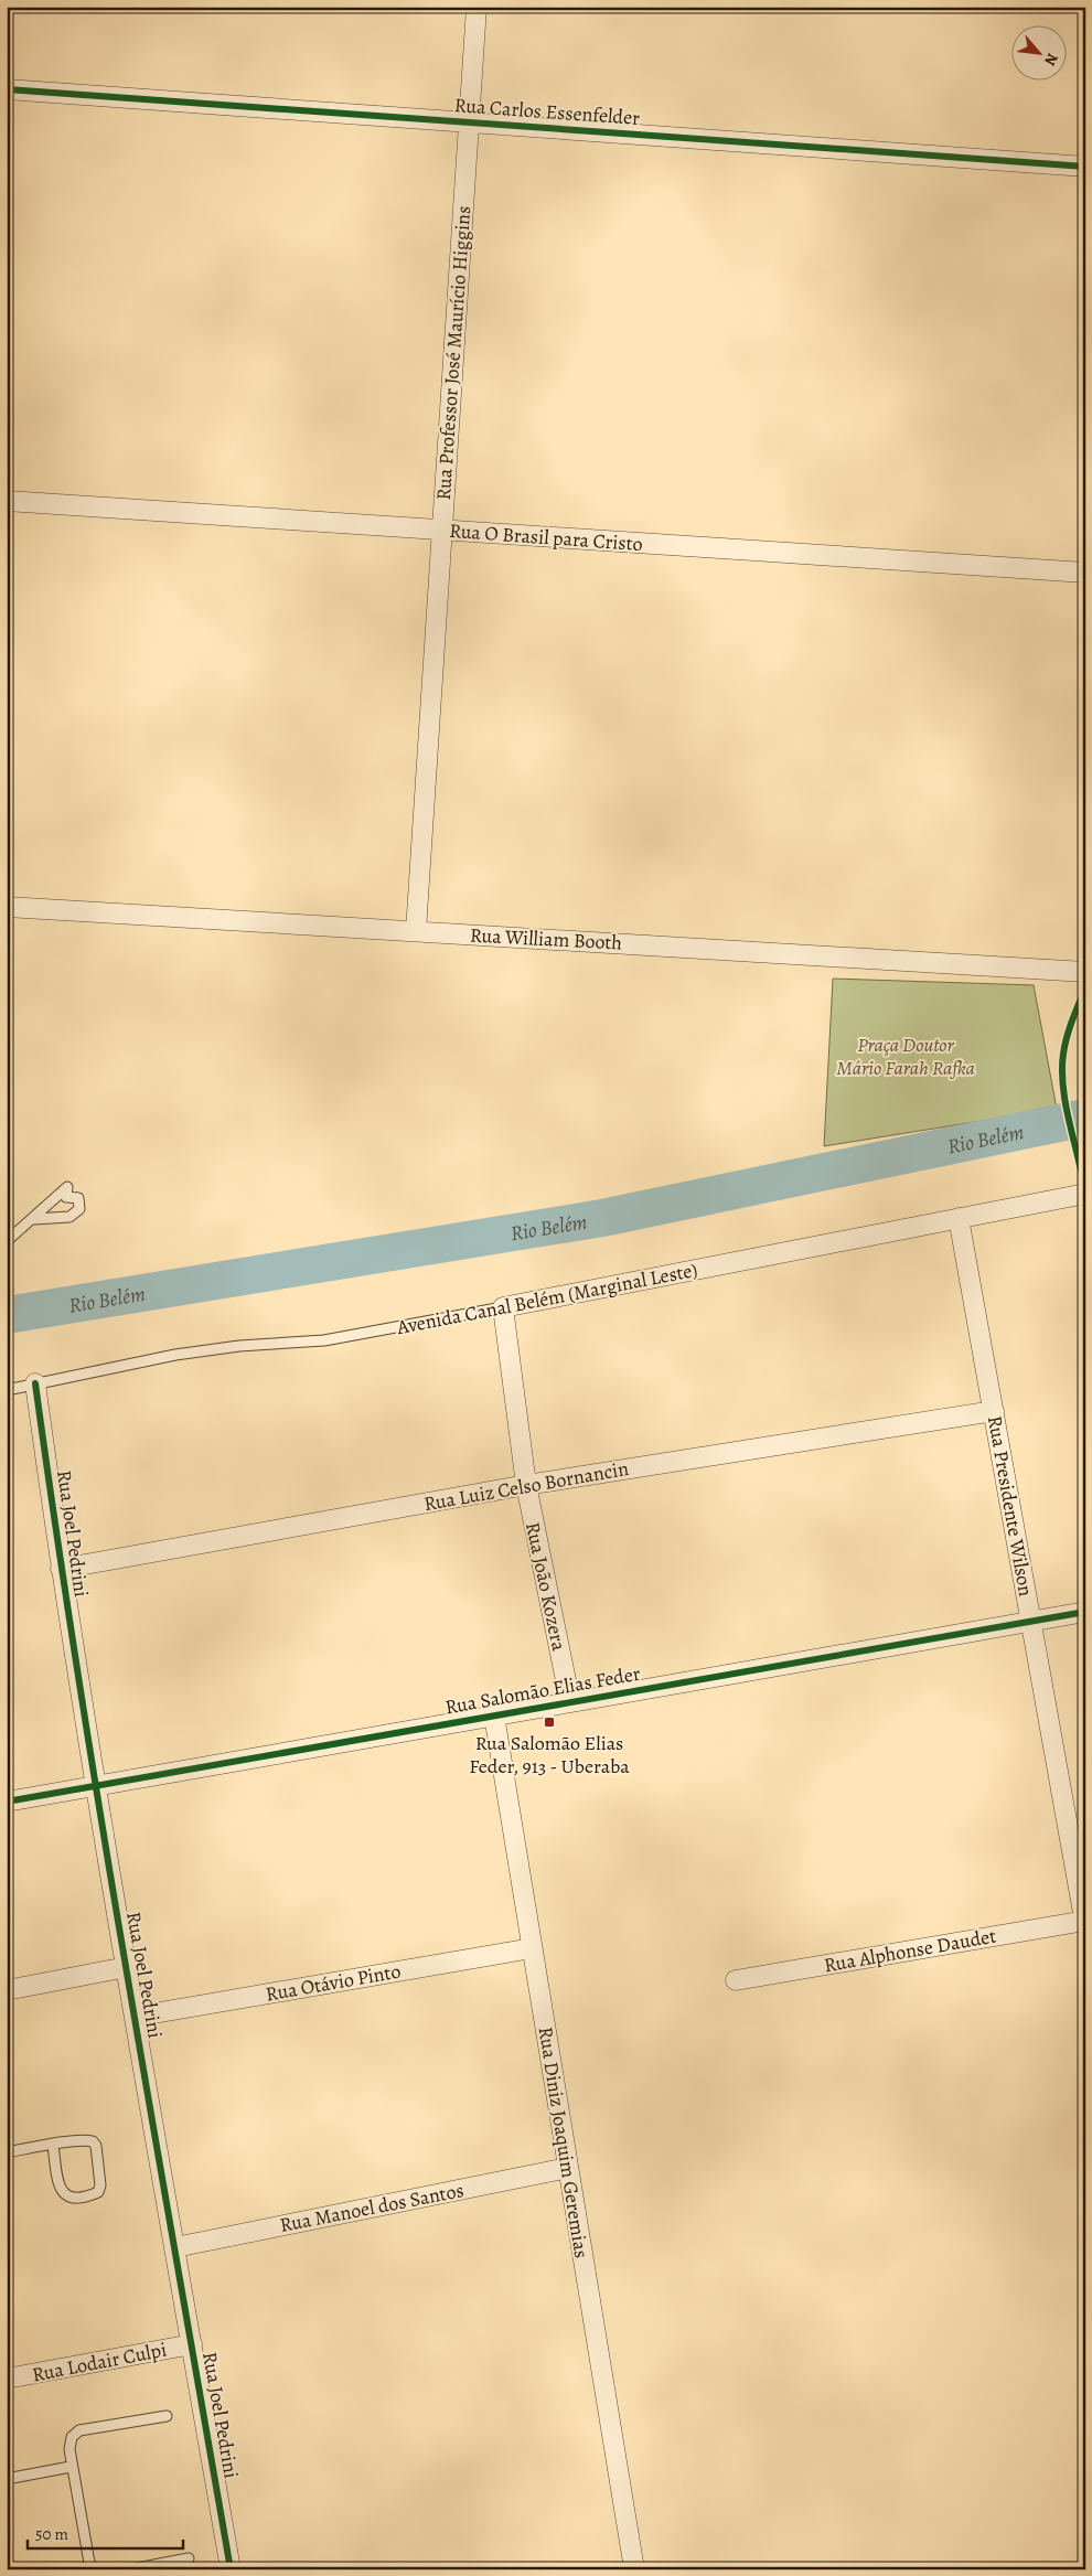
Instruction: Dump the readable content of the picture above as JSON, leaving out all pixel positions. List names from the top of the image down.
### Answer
{
  "streets": {
    "street": [
      "Rua Carlos Essenfelder",
      "Rua Professor José Maurício Higgins",
      "Rua O Brasil para Cristo",
      "Rua William Booth",
      "Avenida Canal Belém (Marginal Leste)",
      "Rua Luiz Celso Bornancin",
      "Rua Presidente Wilson",
      "Rua Joel Pedrini",
      "Rua João Kozera",
      "Rua Salomão Elias Feder",
      "Rua Alphonse Daudet",
      "Rua Otávio Pinto",
      "Rua Diniz Joaquim Geremias",
      "Rua Manoel dos Santos",
      "Rua Lodair Culpi"
    ]
  },
  "crossings": [
    ["Rua Carlos Essenfelder", "Rua Professor José Maurício Higgins"],
    ["Rua Professor José Maurício Higgins", "Rua O Brasil para Cristo"],
    ["Rua Professor José Maurício Higgins", "Rua William Booth"],
    ["Avenida Canal Belém (Marginal Leste)", "Rua Presidente Wilson"],
    ["Avenida Canal Belém (Marginal Leste)", "Rua Joel Pedrini"],
    ["Avenida Canal Belém (Marginal Leste)", "Rua João Kozera"],
    ["Rua Luiz Celso Bornancin", "Rua Presidente Wilson"],
    ["Rua Luiz Celso Bornancin", "Rua Joel Pedrini"],
    ["Rua Luiz Celso Bornancin", "Rua João Kozera"],
    ["Rua Presidente Wilson", "Rua Salomão Elias Feder"],
    ["Rua Presidente Wilson", "Rua Alphonse Daudet"],
    ["Rua Joel Pedrini", "Rua Salomão Elias Feder"],
    ["Rua Joel Pedrini", "Rua Otávio Pinto"],
    ["Rua Joel Pedrini", "Rua Manoel dos Santos"],
    ["Rua Joel Pedrini", "Rua Lodair Culpi"],
    ["Rua João Kozera", "Rua Salomão Elias Feder"],
    ["Rua Salomão Elias Feder", "Rua Diniz Joaquim Geremias"],
    ["Rua Otávio Pinto", "Rua Diniz Joaquim Geremias"],
    ["Rua Diniz Joaquim Geremias", "Rua Manoel dos Santos"]
  ],
  "water": ["Rio Belém"],
  "parks": ["Praça Doutor Mário Farah Rafka"],
  "places": {
    "transit": ["Rua Salomão Elias Feder, 913 - Uberaba"]
  },
  "scale_bar": "50 m",
  "north": "bottom right"
}
